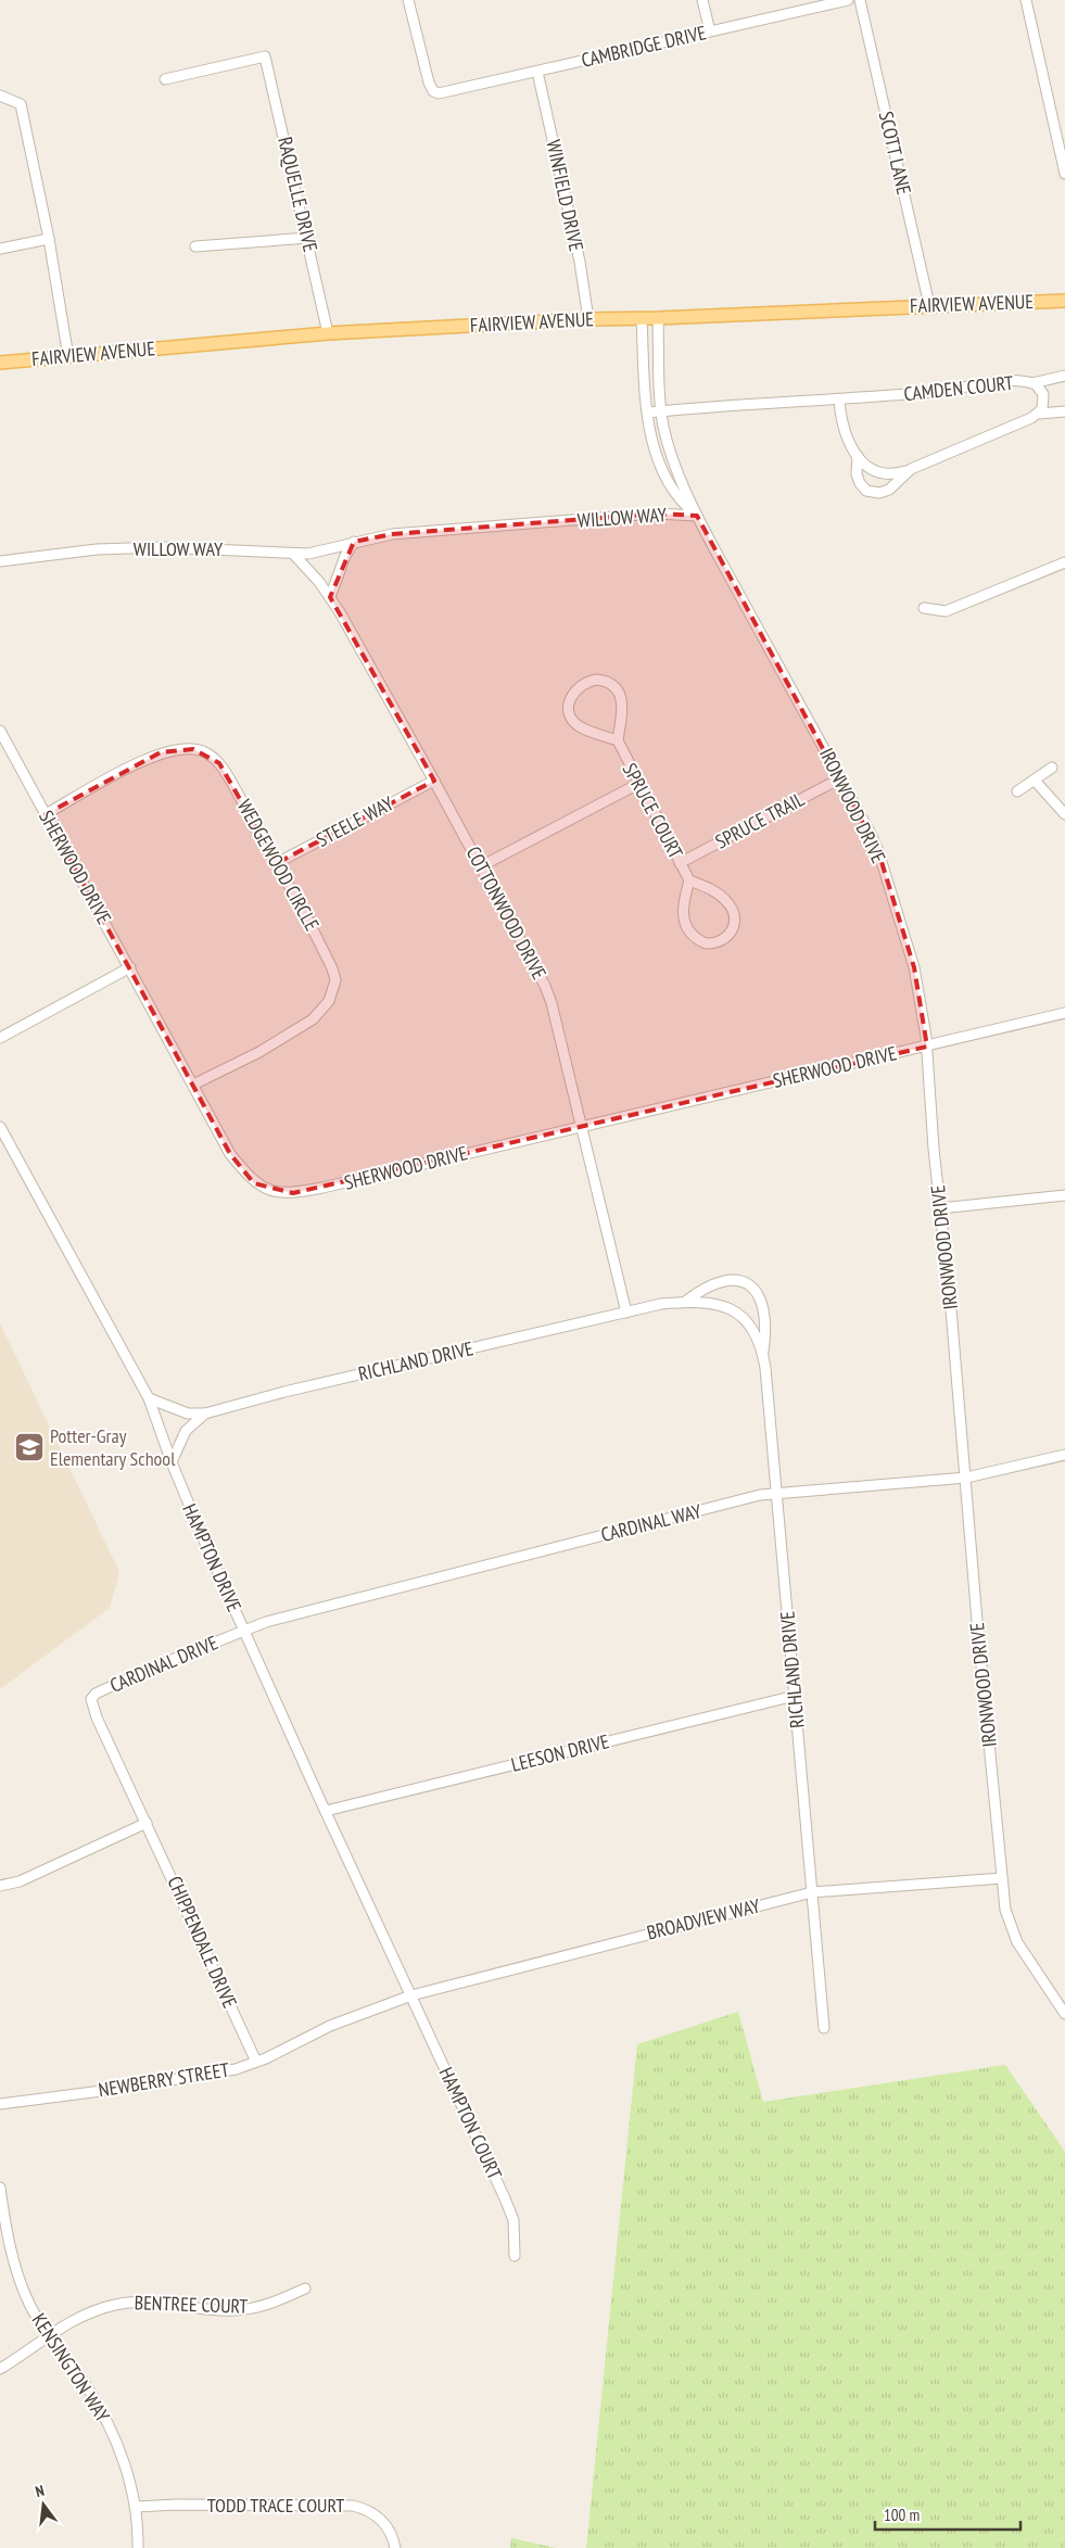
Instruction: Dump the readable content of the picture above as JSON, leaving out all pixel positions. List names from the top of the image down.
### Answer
{
  "streets": {
    "main road": ["FAIRVIEW AVENUE"],
    "street": [
      "CAMBRIDGE DRIVE",
      "SCOTT LANE",
      "RAQUELLE DRIVE",
      "WINFIELD DRIVE",
      "CAMDEN COURT",
      "WILLOW WAY",
      "IRONWOOD DRIVE",
      "SPRUCE COURT",
      "SPRUCE TRAIL",
      "STEELE WAY",
      "WEDGEWOOD CIRCLE",
      "SHERWOOD DRIVE",
      "COTTONWOOD DRIVE",
      "RICHLAND DRIVE",
      "CARDINAL WAY",
      "HAMPTON DRIVE",
      "CARDINAL DRIVE",
      "LEESON DRIVE",
      "BROADVIEW WAY",
      "CHIPPENDALE DRIVE",
      "NEWBERRY STREET",
      "HAMPTON COURT",
      "BENTREE COURT",
      "KENSINGTON WAY",
      "TODD TRACE COURT"
    ]
  },
  "crossings": [
    ["CAMBRIDGE DRIVE", "WINFIELD DRIVE"],
    ["SCOTT LANE", "FAIRVIEW AVENUE"],
    ["RAQUELLE DRIVE", "FAIRVIEW AVENUE"],
    ["WINFIELD DRIVE", "FAIRVIEW AVENUE"],
    ["FAIRVIEW AVENUE", "IRONWOOD DRIVE"],
    ["CAMDEN COURT", "IRONWOOD DRIVE"],
    ["WILLOW WAY", "IRONWOOD DRIVE"],
    ["WILLOW WAY", "COTTONWOOD DRIVE"],
    ["IRONWOOD DRIVE", "SPRUCE TRAIL"],
    ["IRONWOOD DRIVE", "SHERWOOD DRIVE"],
    ["IRONWOOD DRIVE", "CARDINAL WAY"],
    ["IRONWOOD DRIVE", "BROADVIEW WAY"],
    ["SPRUCE COURT", "SPRUCE TRAIL"],
    ["STEELE WAY", "WEDGEWOOD CIRCLE"],
    ["STEELE WAY", "COTTONWOOD DRIVE"],
    ["WEDGEWOOD CIRCLE", "SHERWOOD DRIVE"],
    ["SHERWOOD DRIVE", "COTTONWOOD DRIVE"],
    ["COTTONWOOD DRIVE", "RICHLAND DRIVE"],
    ["RICHLAND DRIVE", "CARDINAL WAY"],
    ["RICHLAND DRIVE", "HAMPTON DRIVE"],
    ["RICHLAND DRIVE", "LEESON DRIVE"],
    ["RICHLAND DRIVE", "BROADVIEW WAY"],
    ["CARDINAL WAY", "HAMPTON DRIVE"],
    ["CARDINAL WAY", "CARDINAL DRIVE"],
    ["HAMPTON DRIVE", "CARDINAL DRIVE"],
    ["HAMPTON DRIVE", "LEESON DRIVE"],
    ["HAMPTON DRIVE", "BROADVIEW WAY"],
    ["HAMPTON DRIVE", "NEWBERRY STREET"],
    ["HAMPTON DRIVE", "HAMPTON COURT"],
    ["CARDINAL DRIVE", "CHIPPENDALE DRIVE"],
    ["BROADVIEW WAY", "NEWBERRY STREET"],
    ["BROADVIEW WAY", "HAMPTON COURT"],
    ["CHIPPENDALE DRIVE", "NEWBERRY STREET"],
    ["NEWBERRY STREET", "HAMPTON COURT"],
    ["BENTREE COURT", "KENSINGTON WAY"],
    ["KENSINGTON WAY", "TODD TRACE COURT"]
  ],
  "places": {
    "school or university": ["Potter-Gray Elementary School"]
  },
  "scale_bar": "100 m",
  "north": "top"
}
